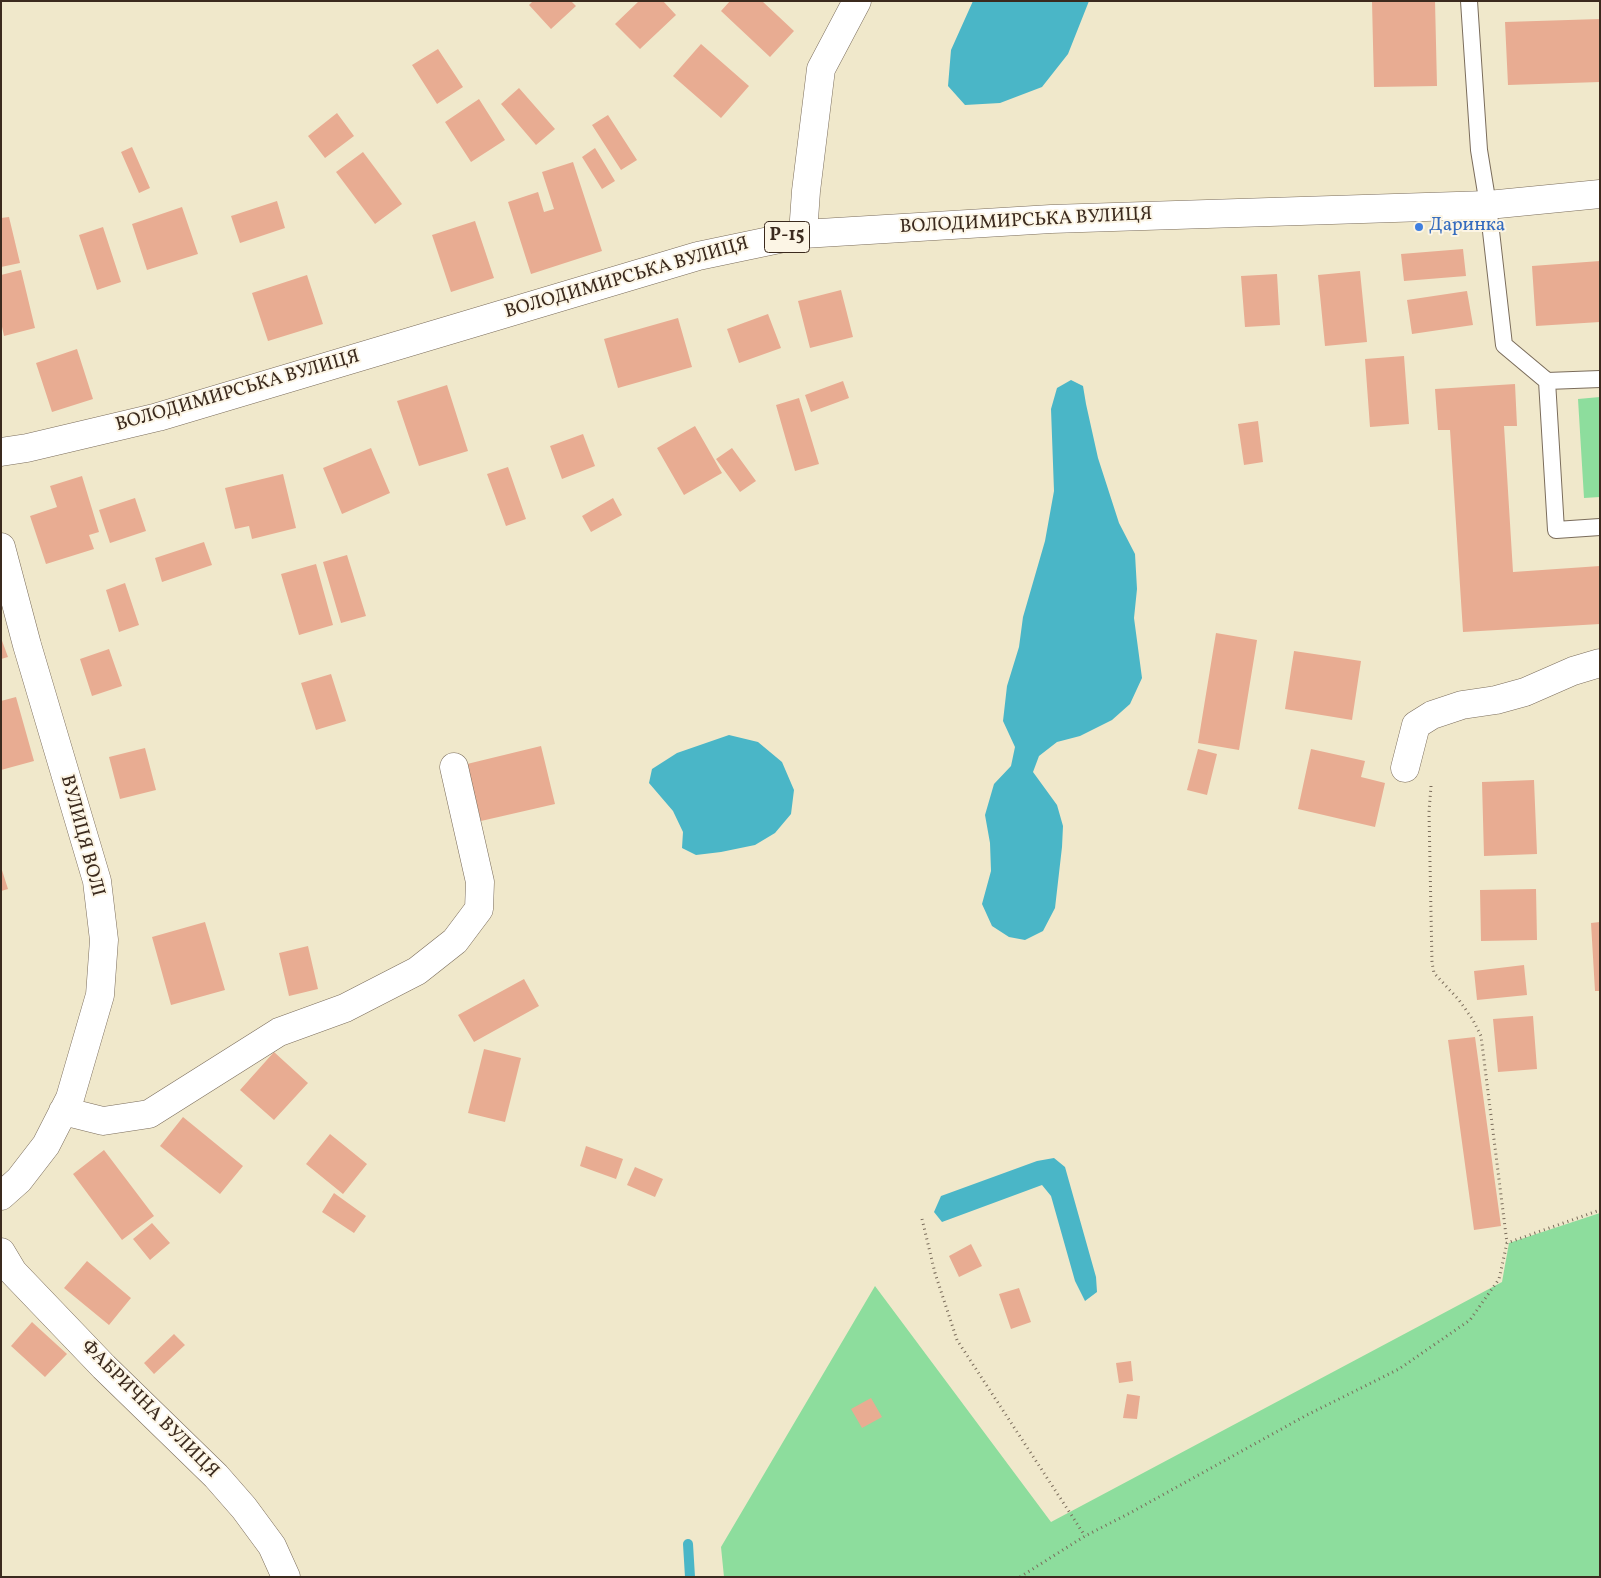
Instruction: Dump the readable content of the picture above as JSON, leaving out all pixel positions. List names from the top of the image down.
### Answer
{
  "streets": {
    "street": [
      "ВОЛОДИМИРСЬКА ВУЛИЦЯ",
      "Р-15",
      "ВУЛИЦЯ ВОЛІ",
      "ФАБРИЧНА ВУЛИЦЯ"
    ]
  },
  "places": ["Даринка"]
}
